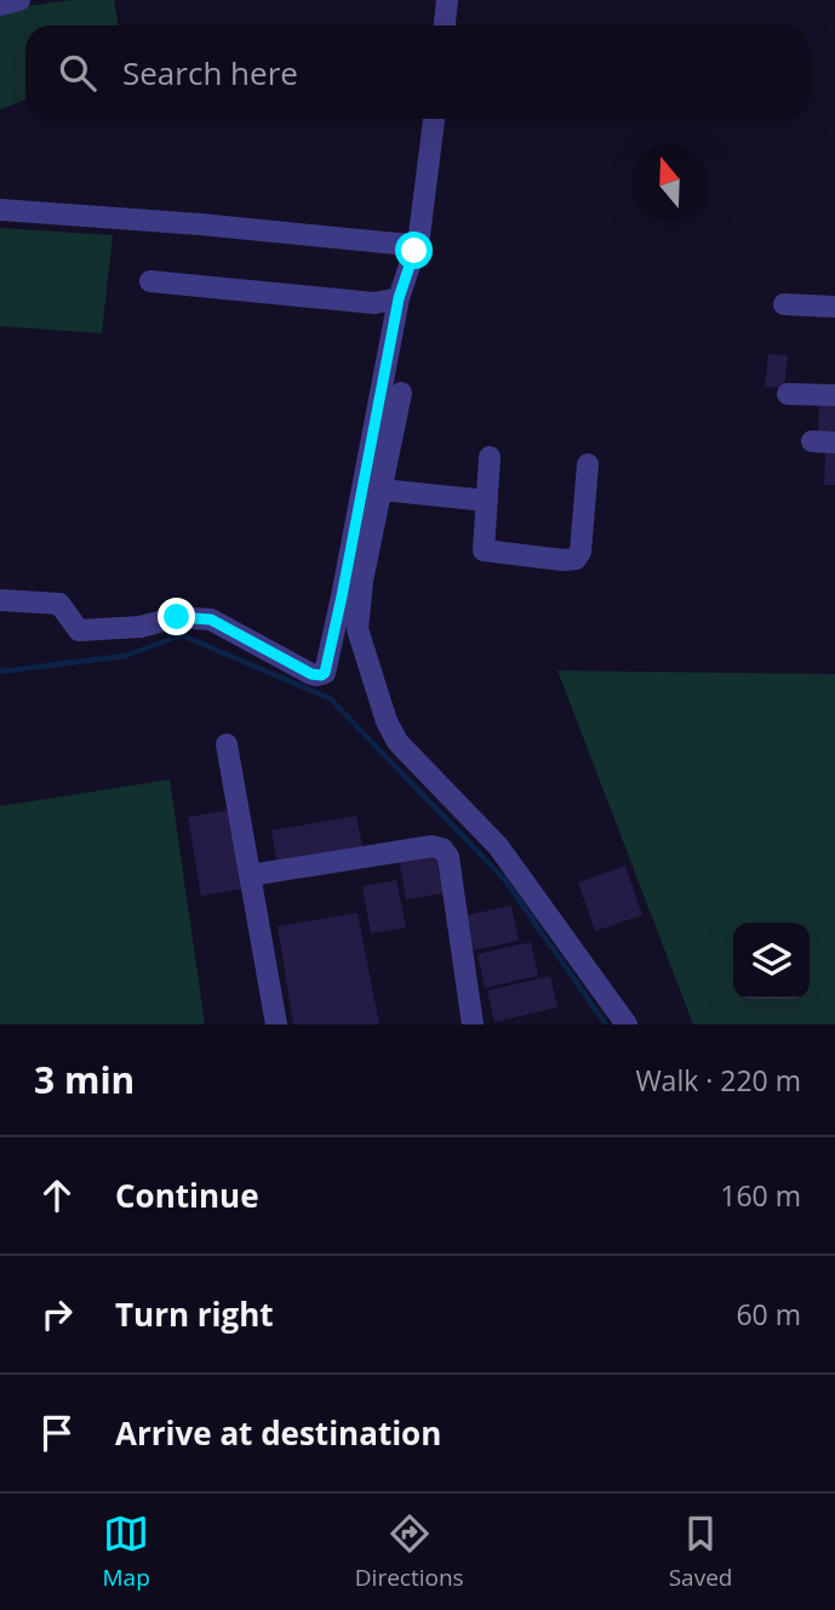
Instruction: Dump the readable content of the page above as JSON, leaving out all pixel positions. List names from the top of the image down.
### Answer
{
  "north": "top",
  "page": {
    "search": "Search here",
    "heading": ["3 min", "Walk · 220 m"],
    "list": [
      ["Continue", "160 m"],
      ["Turn right", "60 m"],
      "Arrive at destination"
    ],
    "nav": ["Map", "Directions", "Saved"]
  }
}
